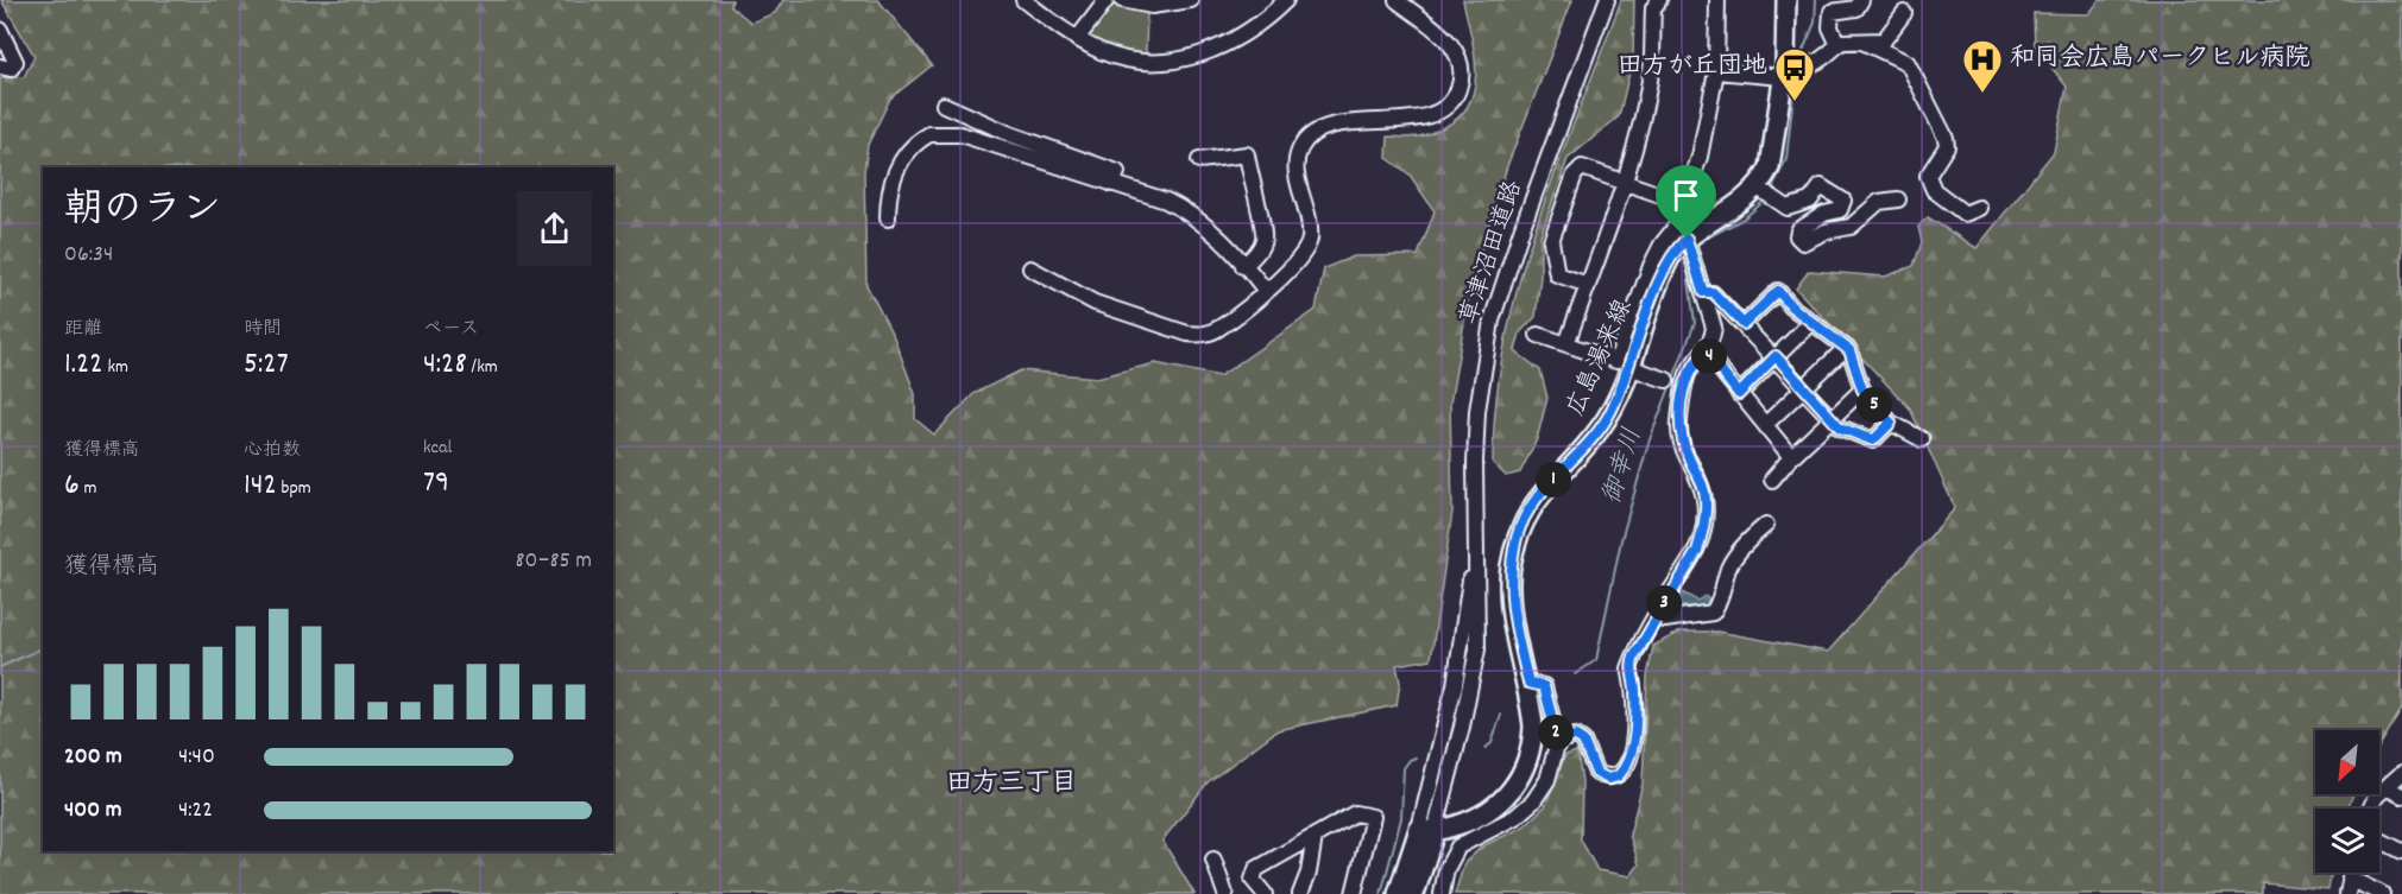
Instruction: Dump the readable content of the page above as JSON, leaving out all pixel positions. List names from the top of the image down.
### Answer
{
  "streets": {
    "main road": ["広島湯来線"],
    "street": ["草津沼田道路"]
  },
  "crossings": [
    ["草津沼田道路", "広島湯来線"]
  ],
  "districts": ["田方三丁目"],
  "water": ["御幸川"],
  "places": {
    "hospital": ["和同会広島パークヒル病院"],
    "bus stop": ["田方が丘団地"]
  },
  "north": "bottom left",
  "page": {
    "heading": ["朝のラン", "06:34"],
    "stats": [
      ["距離", "1.22 km"],
      ["時間", "5:27"],
      ["ペース", "4:28 /km"],
      ["獲得標高", "6 m"],
      ["心拍数", "142 bpm"],
      ["kcal", "79"]
    ],
    "pins": [
      "4",
      "5",
      "1",
      "3",
      "2"
    ],
    "chart": ["獲得標高", "80–85 m"],
    "list": [
      {
        "name": "200 m",
        "note": "4:40"
      },
      {
        "name": "400 m",
        "note": "4:22"
      }
    ]
  }
}
